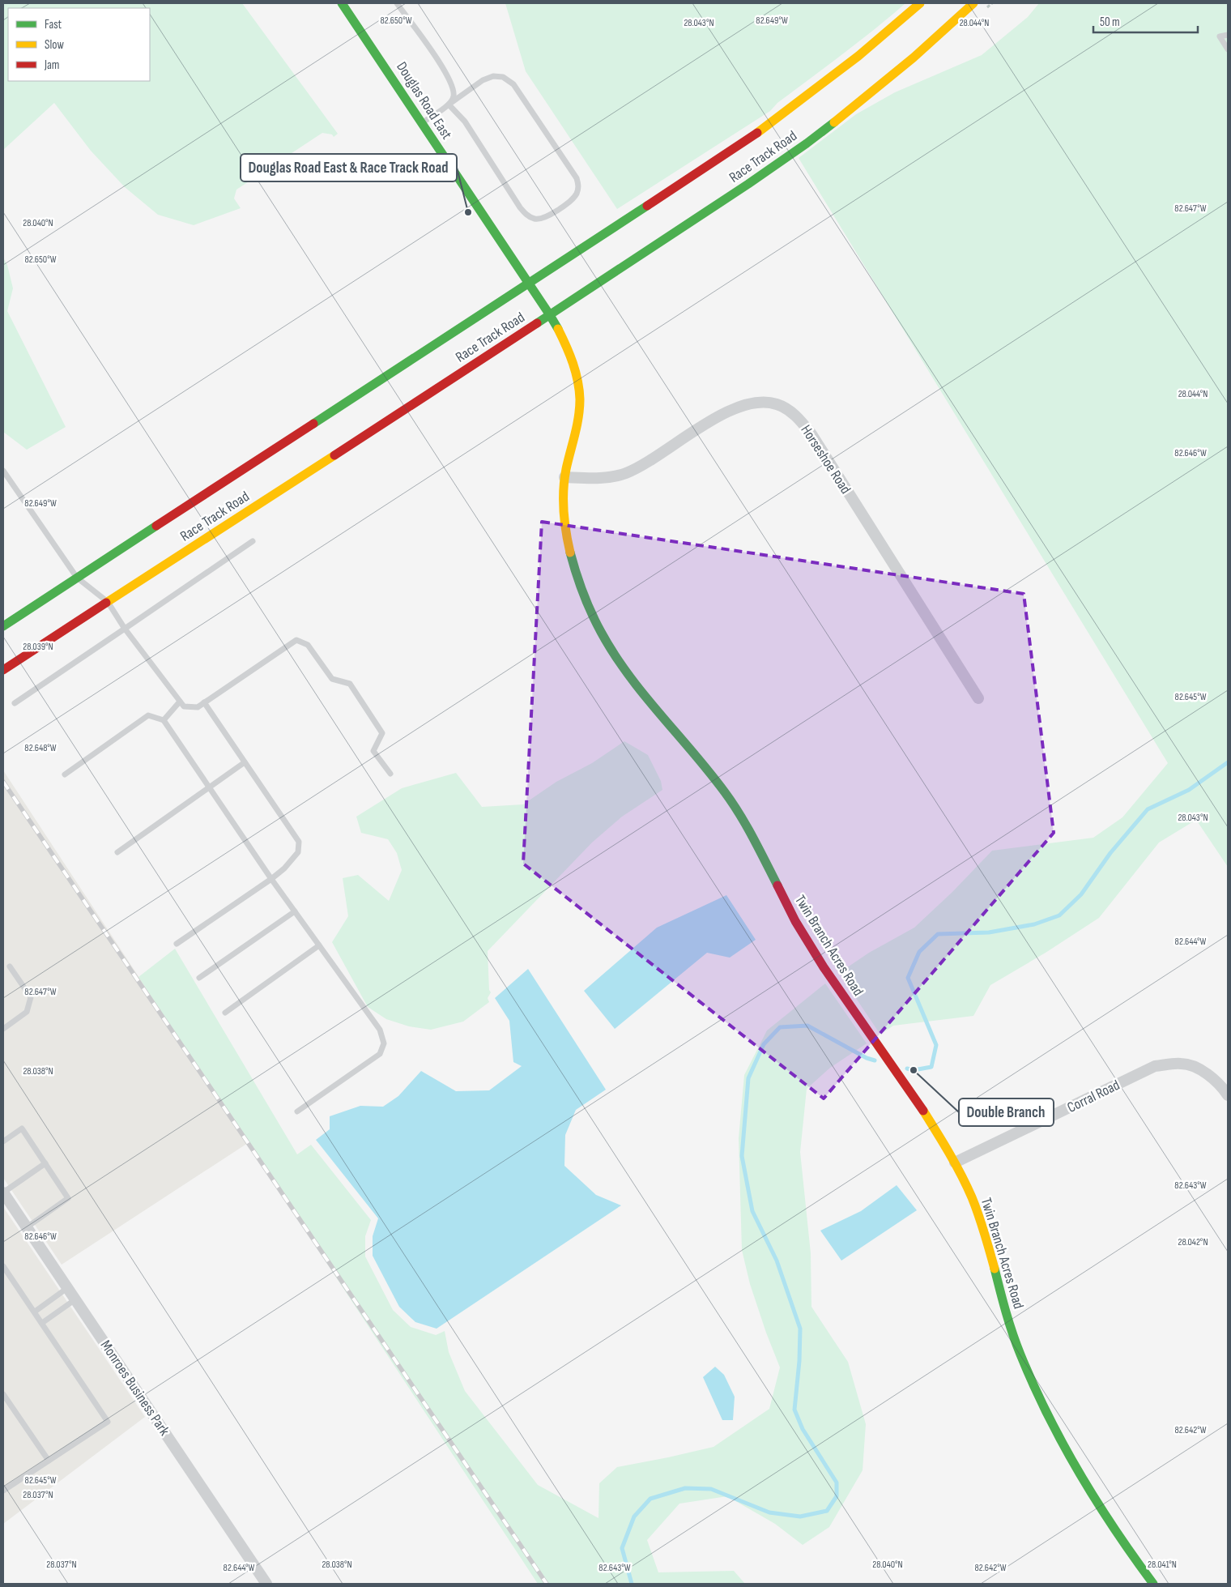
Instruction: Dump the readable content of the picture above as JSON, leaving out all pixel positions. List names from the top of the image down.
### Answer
{
  "streets": {
    "main road": ["Douglas Road East", "Race Track Road", "Twin Branch Acres Road"],
    "street": ["Horseshoe Road", "Corral Road", "Monroes Business Park"]
  },
  "crossings": [
    ["Douglas Road East", "Race Track Road"],
    ["Douglas Road East", "Twin Branch Acres Road"],
    ["Race Track Road", "Twin Branch Acres Road"],
    ["Horseshoe Road", "Twin Branch Acres Road"],
    ["Twin Branch Acres Road", "Corral Road"]
  ],
  "places": ["Douglas Road East & Race Track Road", "Double Branch"],
  "legend": ["Fast", "Slow", "Jam"],
  "scale_bar": "50 m",
  "coordinates": [
    "82.649°W",
    "82.650°W",
    "28.043°N",
    "28.044°N",
    "82.647°W",
    "28.040°N",
    "82.646°W",
    "28.039°N",
    "82.645°W",
    "82.648°W",
    "82.644°W",
    "28.038°N",
    "82.643°W",
    "28.042°N",
    "82.642°W",
    "28.037°N",
    "28.041°N"
  ]
}
